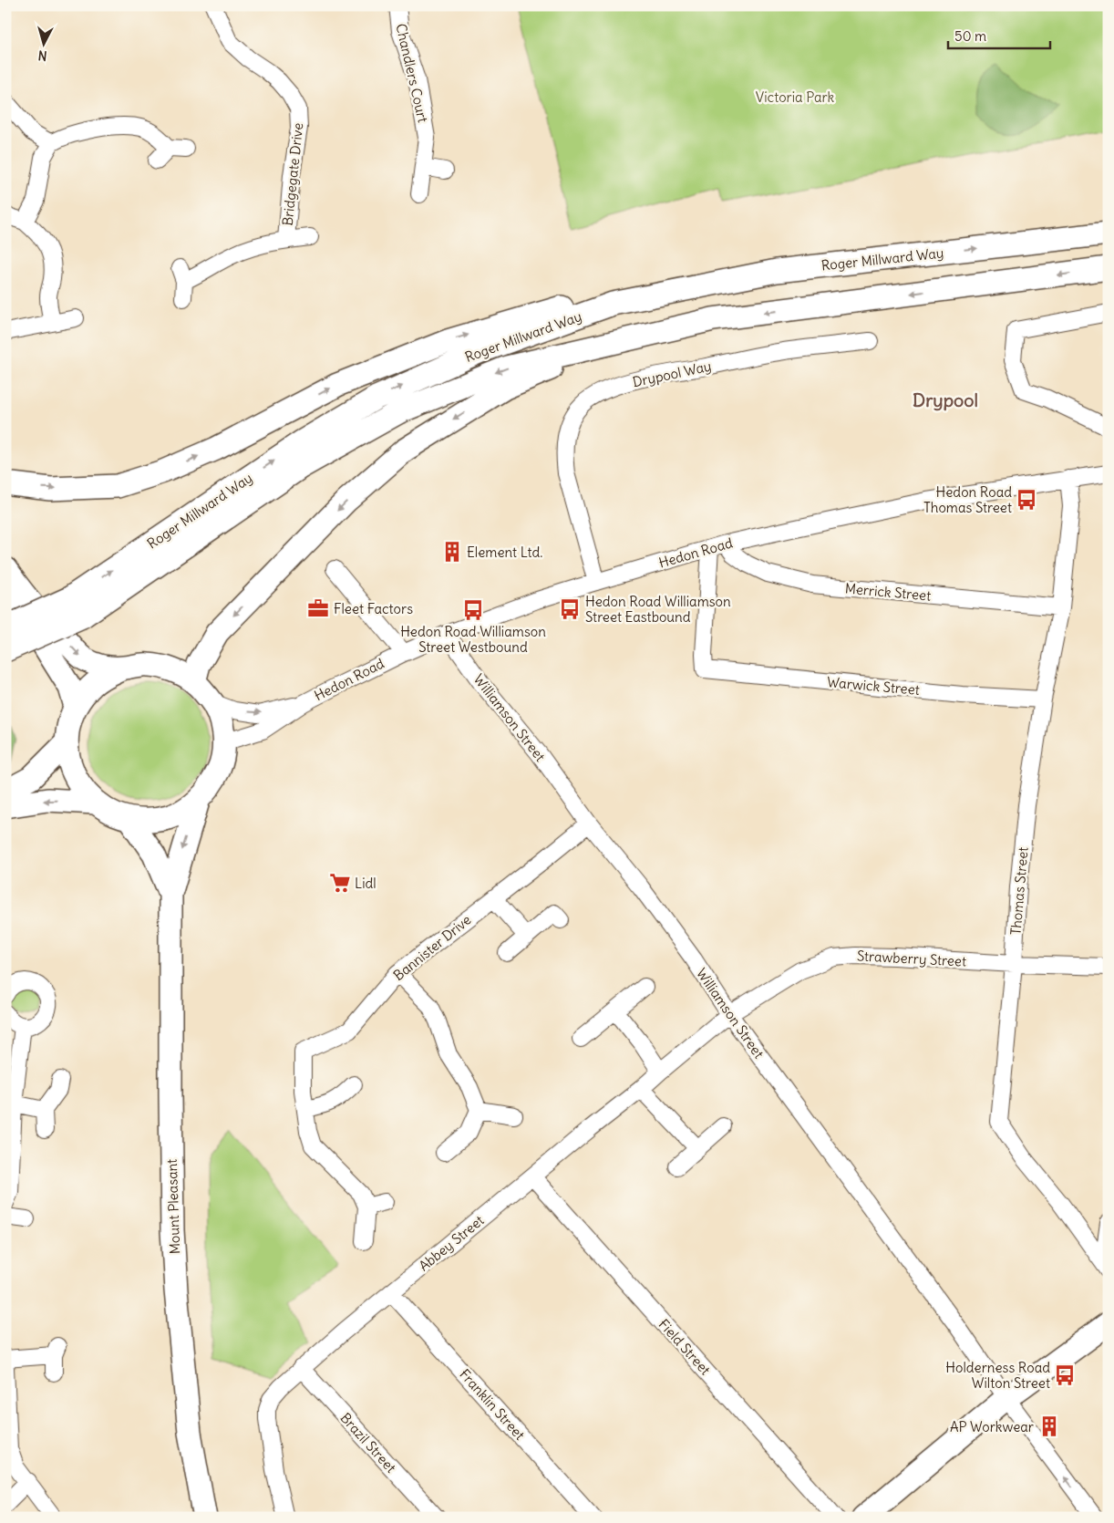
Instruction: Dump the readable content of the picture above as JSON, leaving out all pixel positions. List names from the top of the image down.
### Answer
{
  "streets": {
    "highway": ["Roger Millward Way", "Mount Pleasant"],
    "street": [
      "Chandlers Court",
      "Bridgegate Drive",
      "Drypool Way",
      "Hedon Road",
      "Merrick Street",
      "Warwick Street",
      "Williamson Street",
      "Thomas Street",
      "Bannister Drive",
      "Strawberry Street",
      "Abbey Street",
      "Field Street",
      "Franklin Street",
      "Brazil Street"
    ]
  },
  "crossings": [
    ["Drypool Way", "Hedon Road"],
    ["Hedon Road", "Merrick Street"],
    ["Hedon Road", "Warwick Street"],
    ["Hedon Road", "Williamson Street"],
    ["Hedon Road", "Thomas Street"],
    ["Merrick Street", "Warwick Street"],
    ["Merrick Street", "Thomas Street"],
    ["Warwick Street", "Thomas Street"],
    ["Williamson Street", "Bannister Drive"],
    ["Williamson Street", "Strawberry Street"],
    ["Williamson Street", "Abbey Street"],
    ["Thomas Street", "Strawberry Street"],
    ["Strawberry Street", "Abbey Street"],
    ["Abbey Street", "Field Street"],
    ["Abbey Street", "Franklin Street"],
    ["Abbey Street", "Brazil Street"]
  ],
  "districts": ["Drypool"],
  "parks": ["Victoria Park"],
  "places": {
    "bus stop": [
      "Hedon Road Thomas Street",
      "Hedon Road Williamson Street Eastbound",
      "Hedon Road Williamson Street Westbound",
      "Holderness Road Wilton Street"
    ],
    "building": ["Element Ltd.", "AP Workwear"],
    "office": ["Fleet Factors"],
    "supermarket": ["Lidl"]
  },
  "scale_bar": "50 m",
  "north": "bottom"
}
